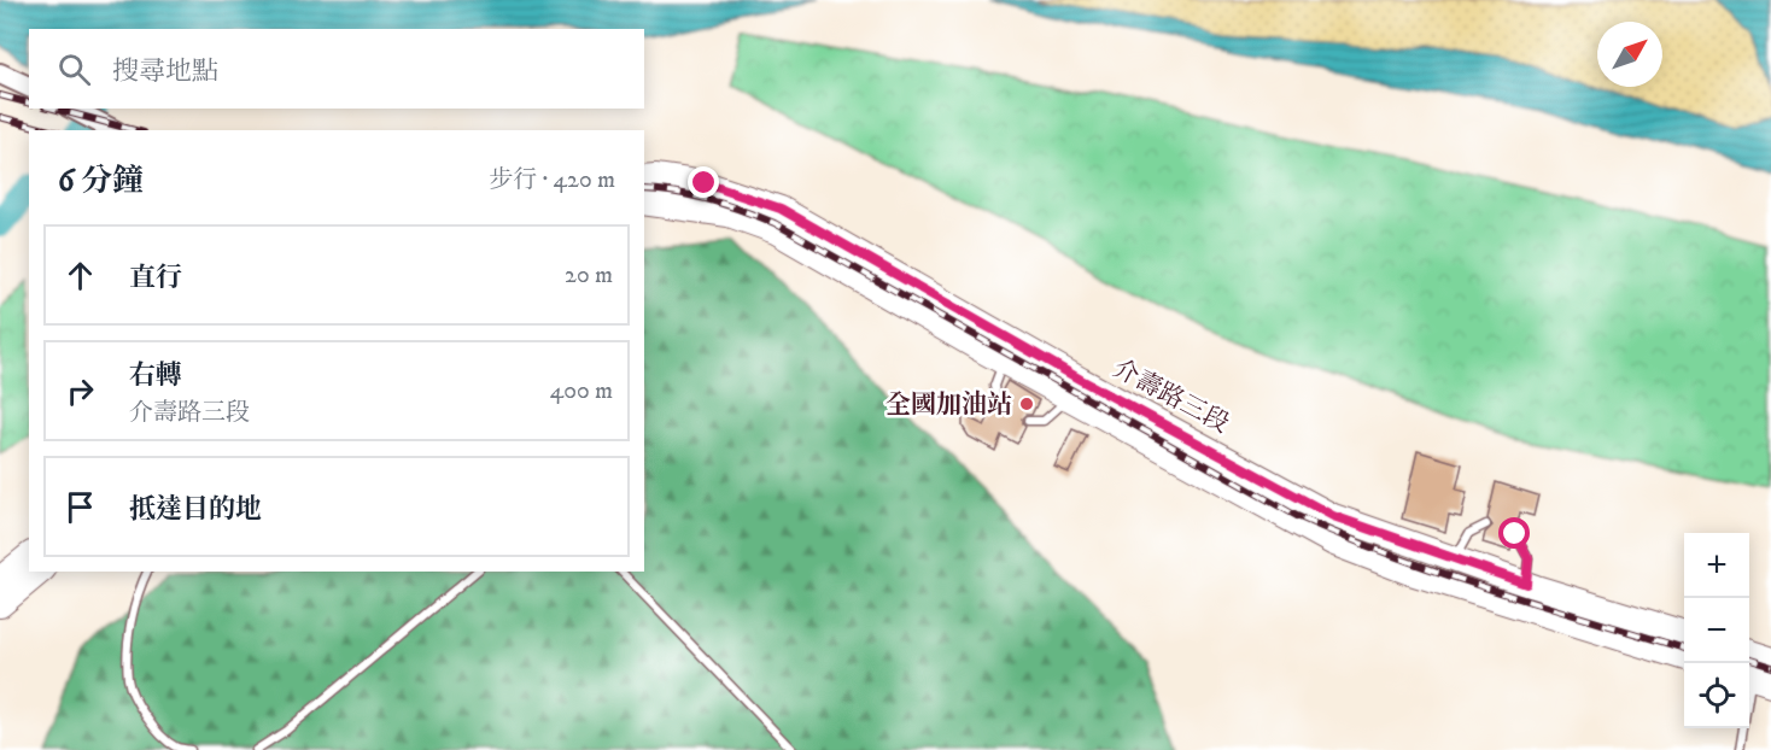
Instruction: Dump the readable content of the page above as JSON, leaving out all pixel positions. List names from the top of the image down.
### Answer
{
  "streets": {
    "main road": ["介壽路三段"]
  },
  "places": ["全國加油站"],
  "north": "top right",
  "page": {
    "search": "搜尋地點",
    "heading": ["6 分鐘", "步行 · 420 m"],
    "list": [
      ["直行", "20 m"],
      ["右轉", "介壽路三段", "400 m"],
      "抵達目的地"
    ],
    "map_buttons": ["+", "−"]
  }
}
